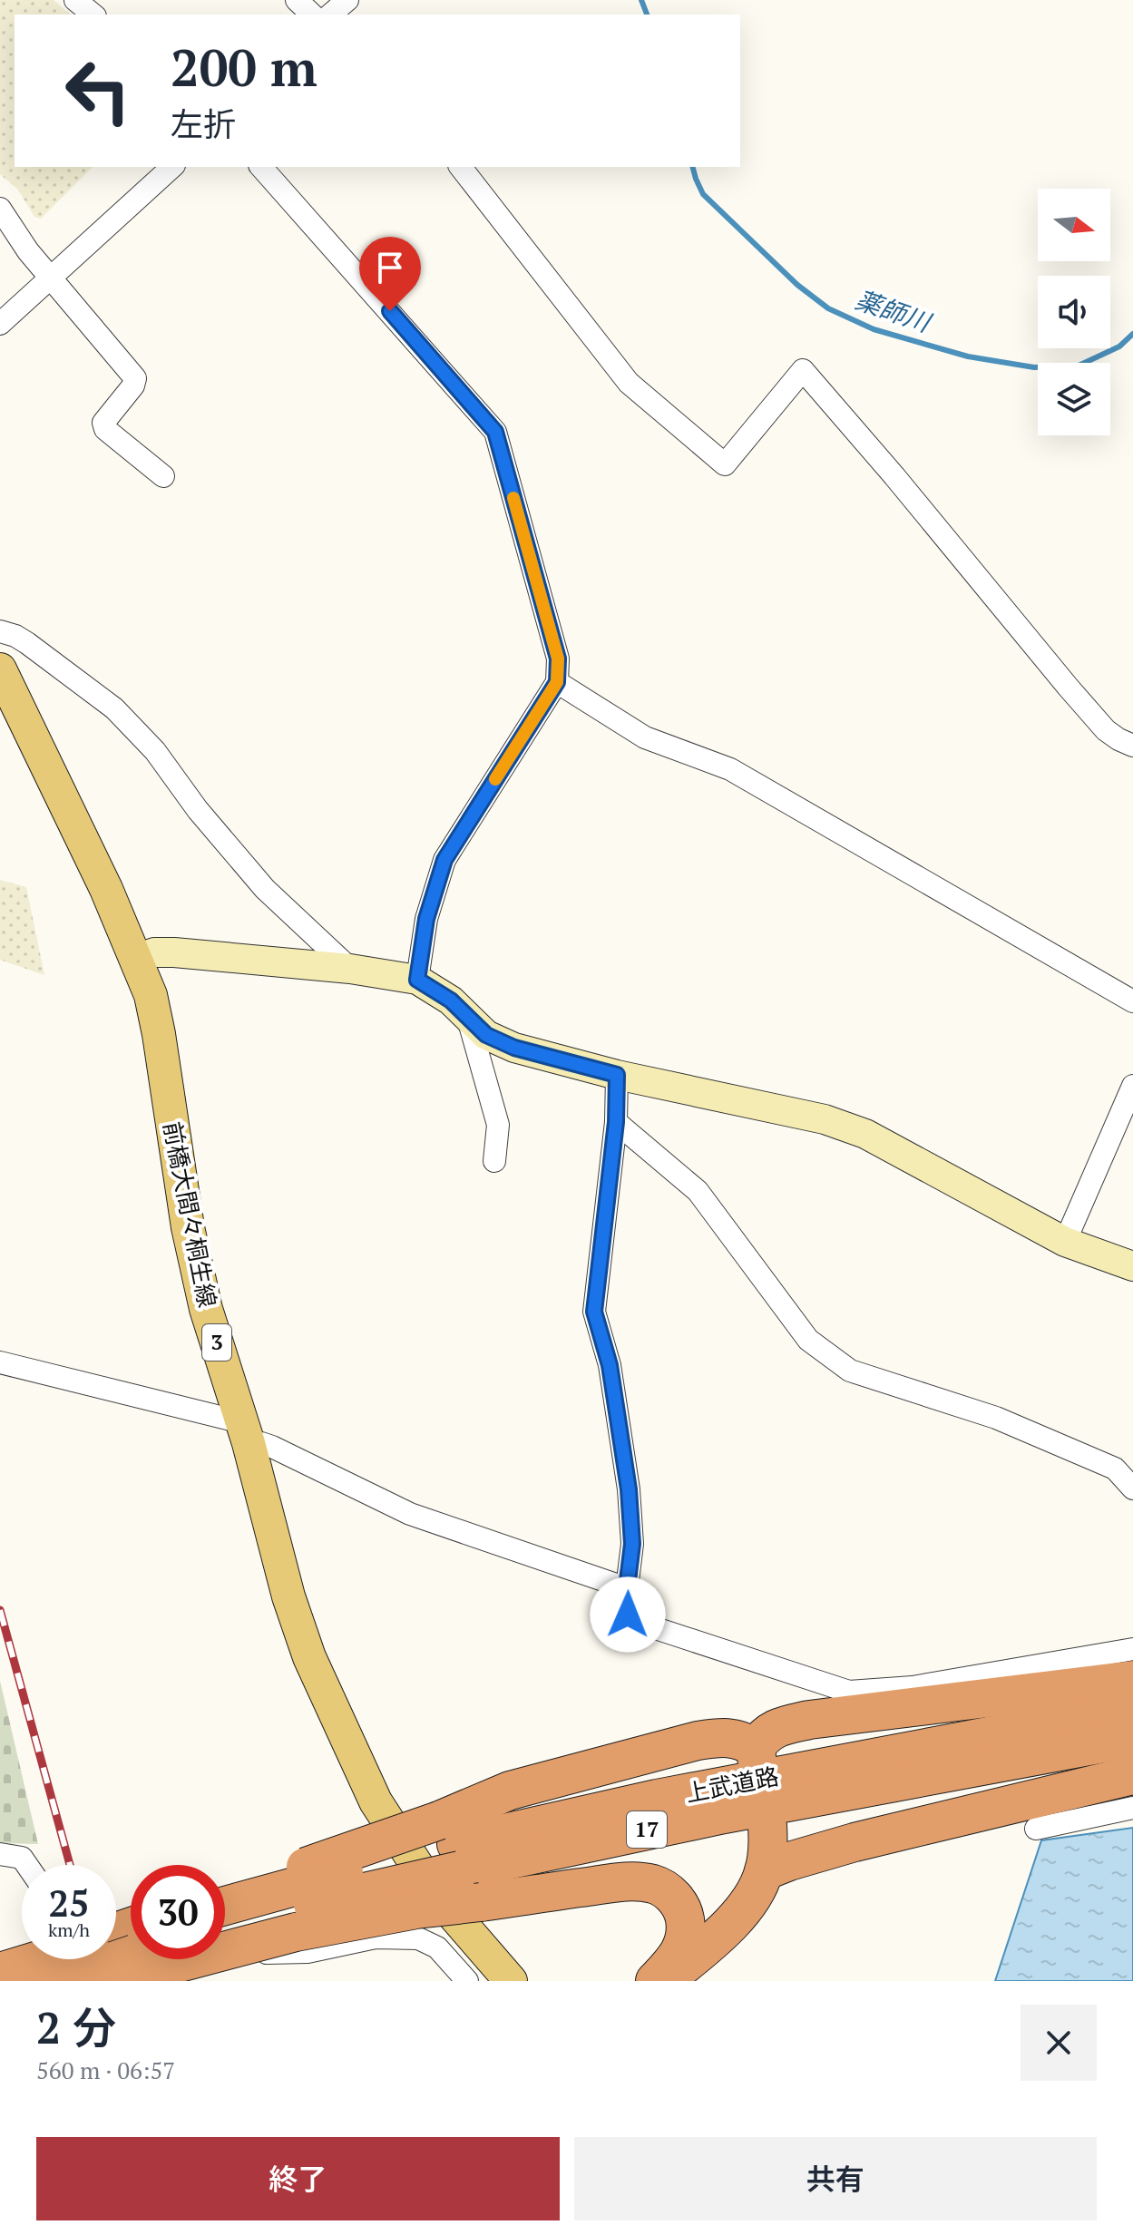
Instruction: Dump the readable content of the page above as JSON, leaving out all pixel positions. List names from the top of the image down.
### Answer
{
  "streets": {
    "highway": ["上武道路", "17"],
    "main road": ["前橋大間々桐生線", "3"]
  },
  "water": ["薬師川"],
  "north": "right",
  "page": {
    "turn": ["200 m", "左折"],
    "speed": "25 km/h",
    "limit": "30",
    "heading": ["2 分", "560 m · 06:57"],
    "buttons": ["終了", "共有"]
  }
}
